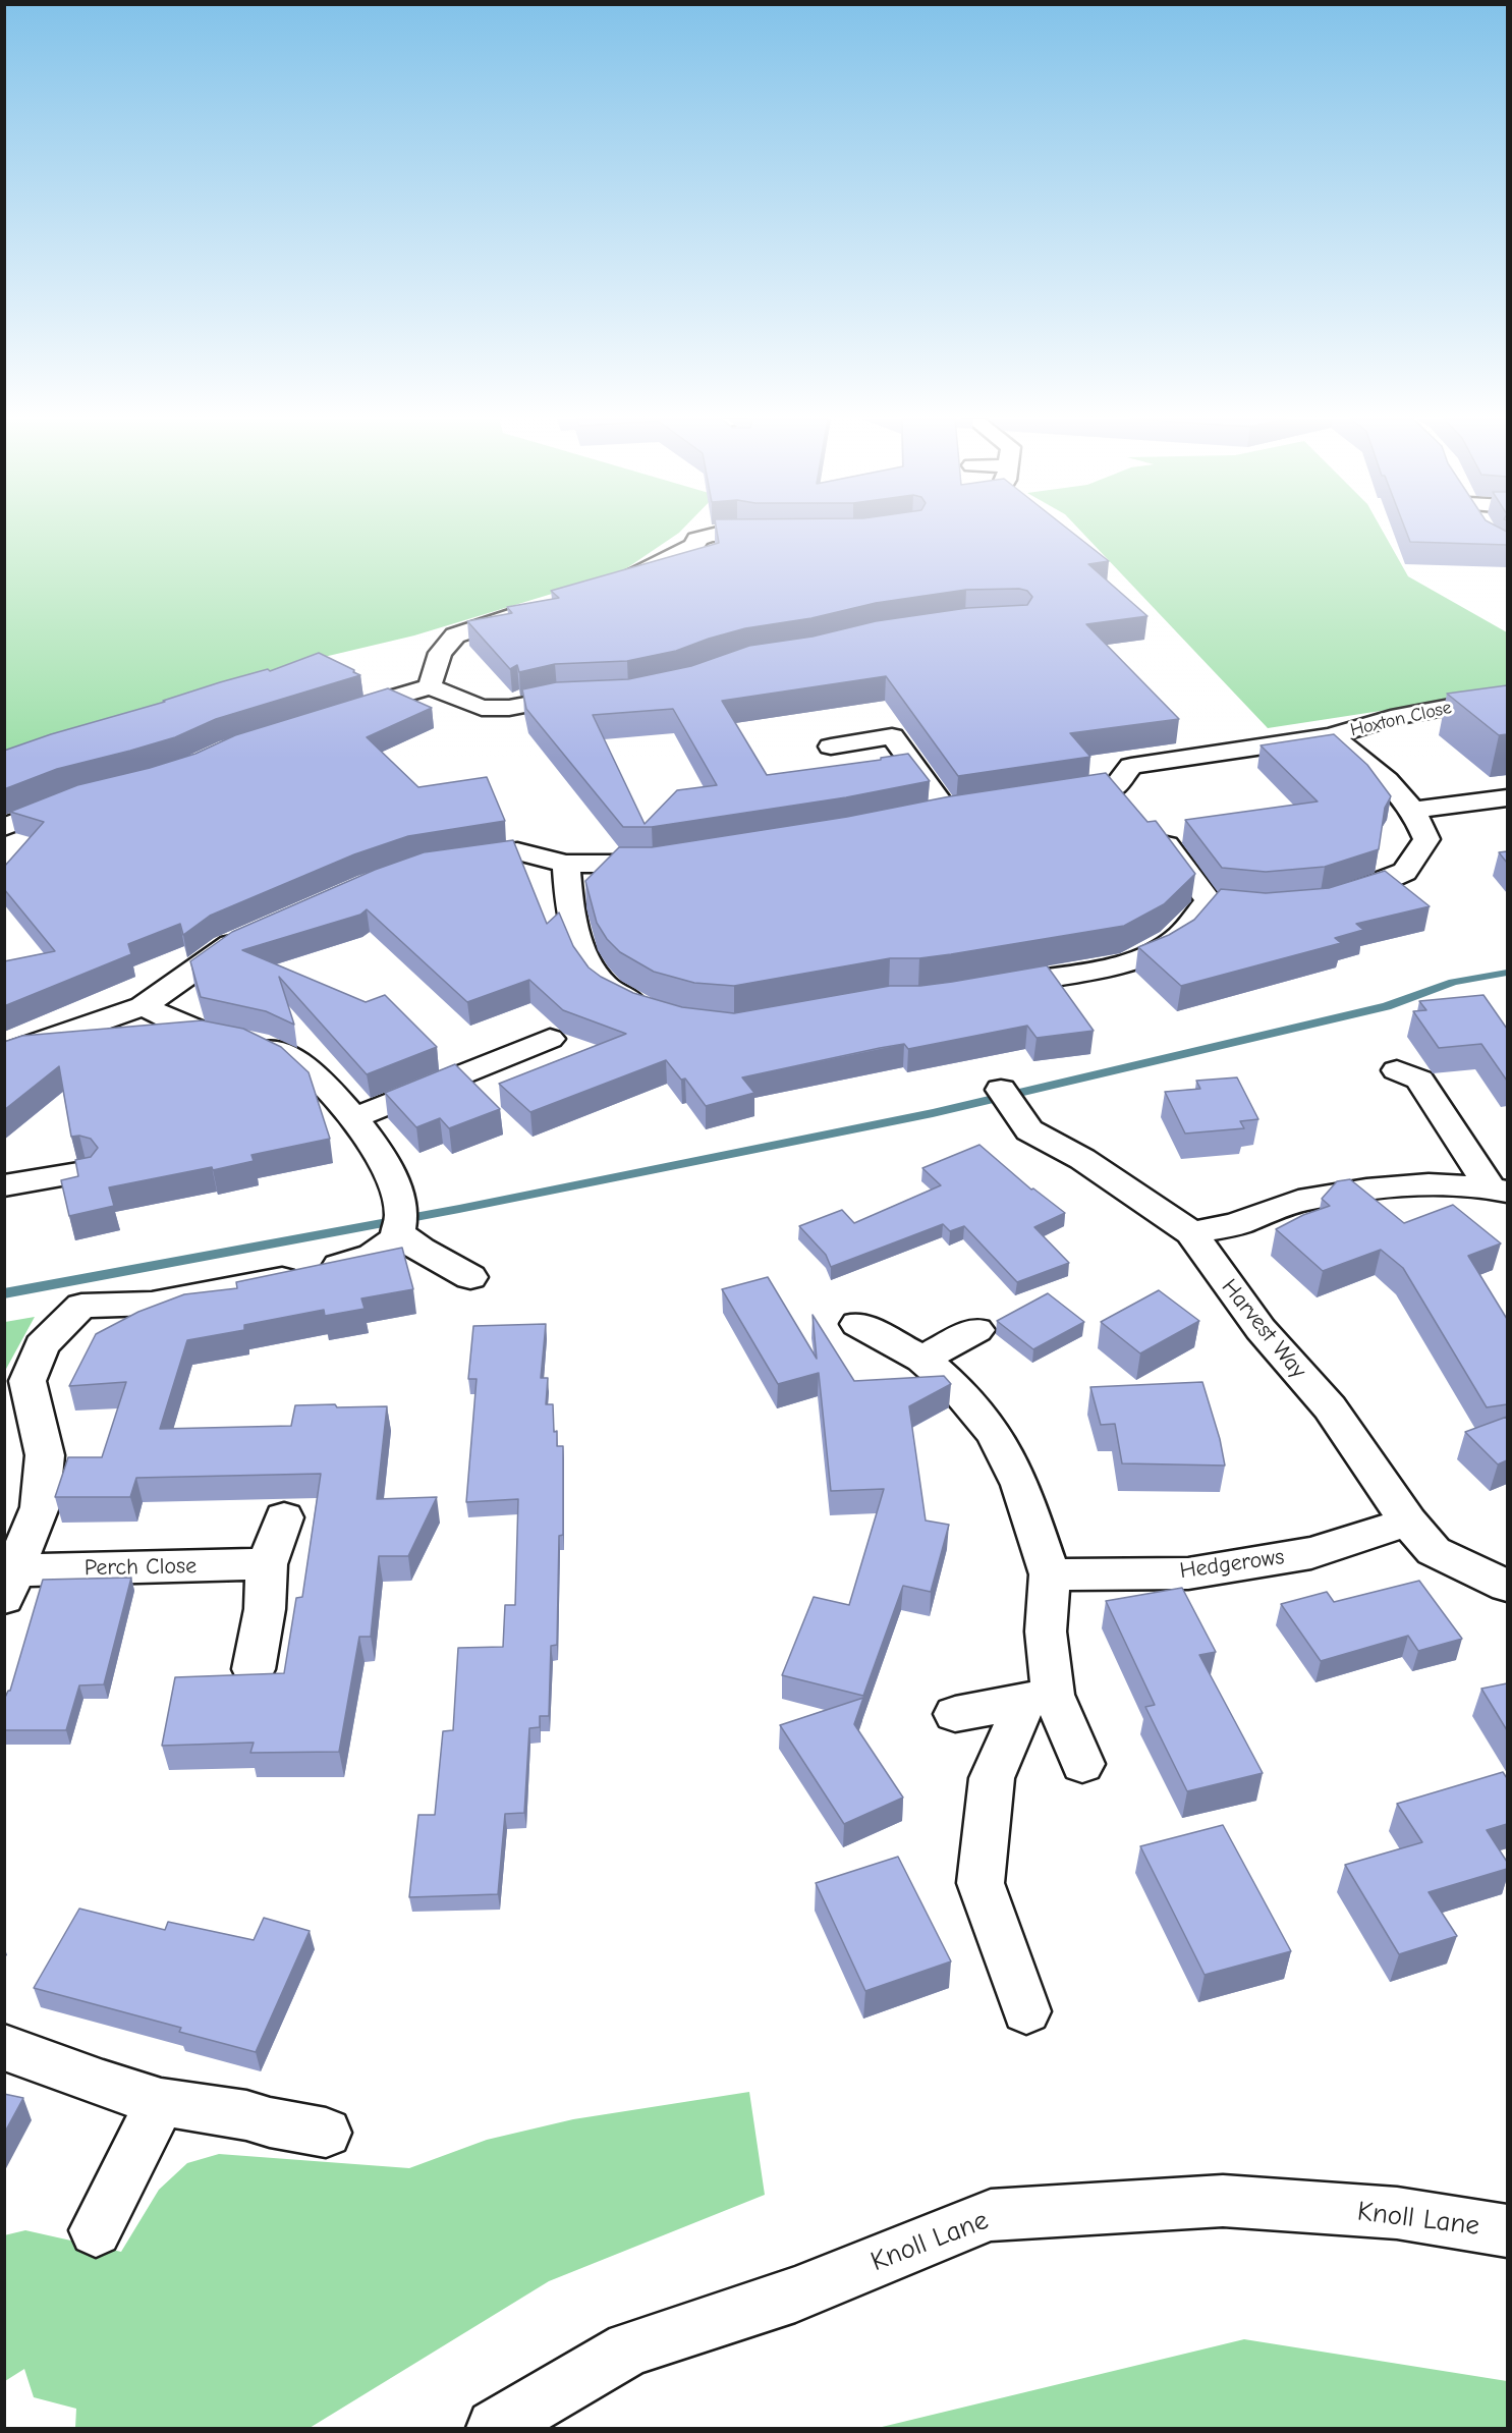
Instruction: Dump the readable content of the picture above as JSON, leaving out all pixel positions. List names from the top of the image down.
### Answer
{
  "streets": {
    "street": [
      "Hoxton Close",
      "Harvest Way",
      "Hedgerows",
      "Perch Close",
      "Knoll Lane"
    ]
  },
  "crossings": [
    ["Harvest Way", "Hedgerows"]
  ]
}
